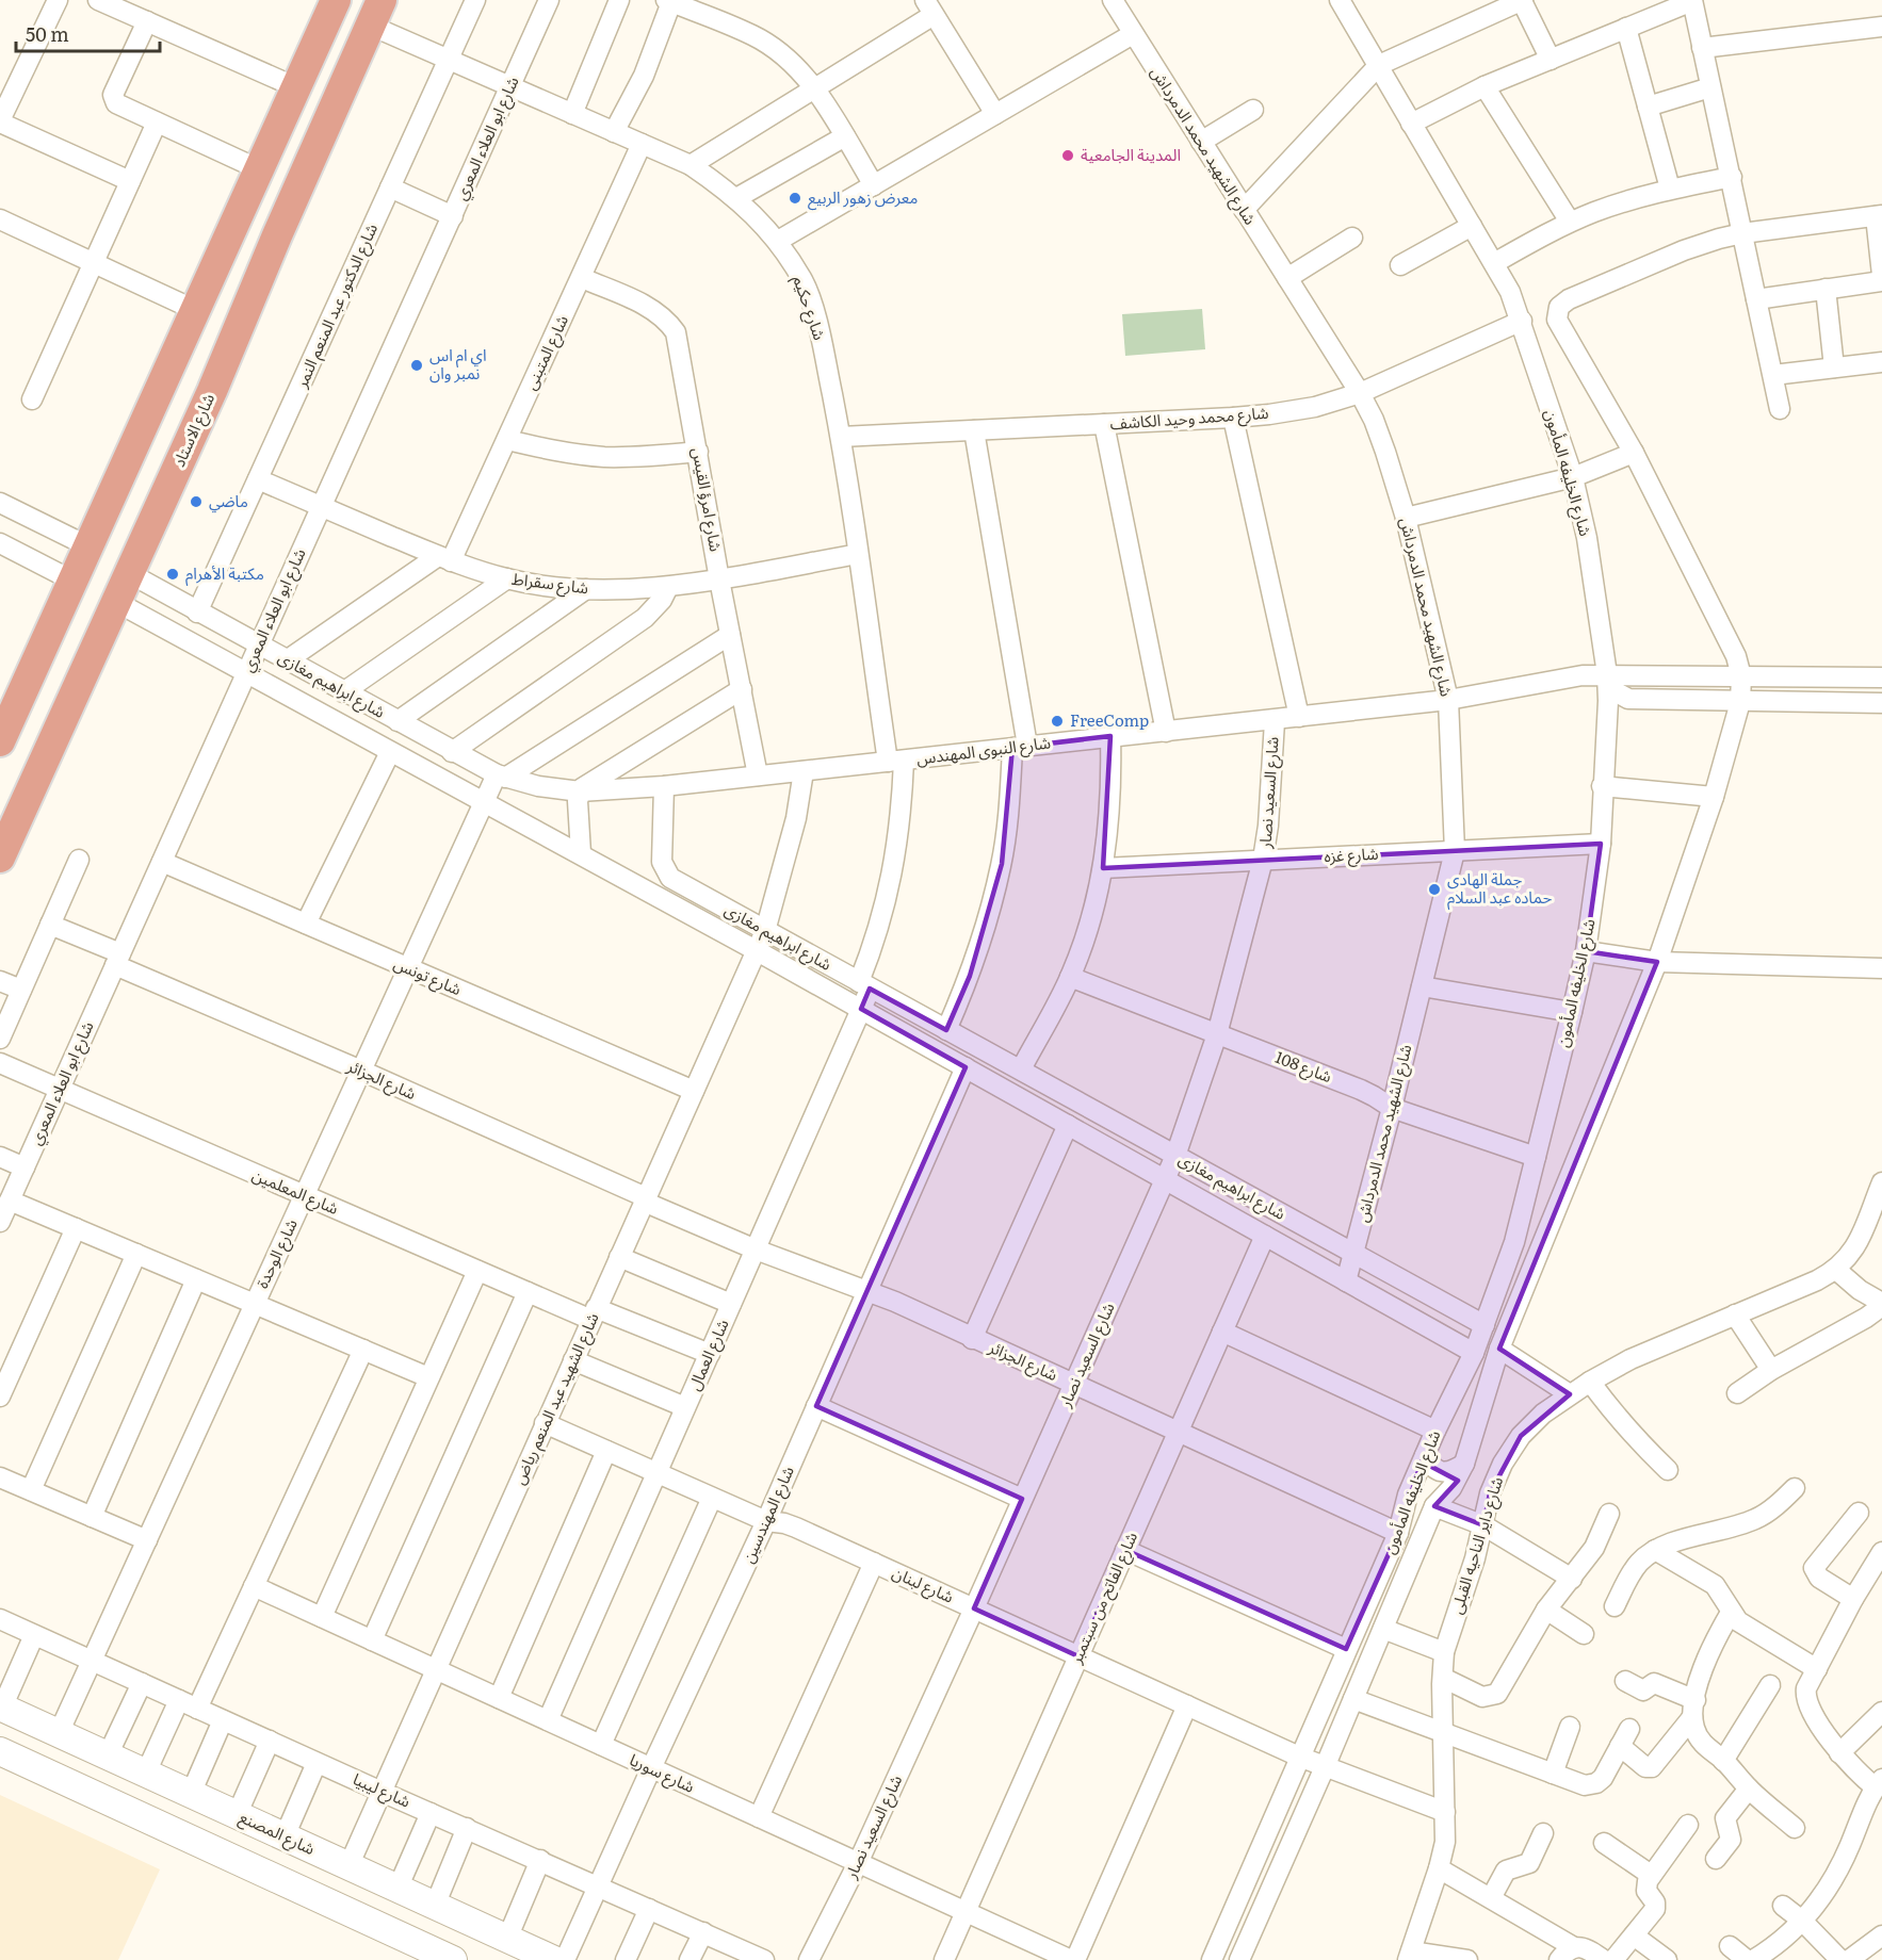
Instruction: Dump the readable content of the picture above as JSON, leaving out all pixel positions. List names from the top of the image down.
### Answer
{
  "streets": {
    "main road": ["شارع الاستاد", "شارع المصنع"],
    "street": [
      "شارع ابو العلاء المعري",
      "شارع الشهيد محمد الدمرداش",
      "شارع الدكتور عبد المنعم النمر",
      "شارع حكيم",
      "شارع المتبنى",
      "شارع محمد وحيد الكاشف",
      "شارع الخليفه المأمون",
      "شارع امرؤ القيس",
      "شارع سقراط",
      "شارع ابراهيم مغازى",
      "شارع النبوى المهندس",
      "شارع السعيد نصار",
      "شارع غزه",
      "شارع تونس",
      "شارع 108",
      "شارع الجزائر",
      "شارع المعلمين",
      "شارع الوحدة",
      "شارع العمال",
      "شارع الشهيد عبد المنعم رياض",
      "شارع المهندسين",
      "شارع داير الناحيه القبلى",
      "شارع لبنان",
      "شارع الفاتح من سبتمبر",
      "شارع سوريا",
      "شارع ليبيا"
    ]
  },
  "crossings": [
    ["شارع ابو العلاء المعري", "شارع حكيم"],
    ["شارع ابو العلاء المعري", "شارع سقراط"],
    ["شارع ابو العلاء المعري", "شارع ابراهيم مغازى"],
    ["شارع ابو العلاء المعري", "شارع تونس"],
    ["شارع ابو العلاء المعري", "شارع الجزائر"],
    ["شارع ابو العلاء المعري", "شارع المعلمين"],
    ["شارع الشهيد محمد الدمرداش", "شارع محمد وحيد الكاشف"],
    ["شارع الشهيد محمد الدمرداش", "شارع ابراهيم مغازى"],
    ["شارع الشهيد محمد الدمرداش", "شارع النبوى المهندس"],
    ["شارع الشهيد محمد الدمرداش", "شارع غزه"],
    ["شارع الشهيد محمد الدمرداش", "شارع 108"],
    ["شارع الدكتور عبد المنعم النمر", "شارع حكيم"],
    ["شارع الدكتور عبد المنعم النمر", "شارع سقراط"],
    ["شارع الدكتور عبد المنعم النمر", "شارع ابراهيم مغازى"],
    ["شارع حكيم", "شارع المتبنى"],
    ["شارع حكيم", "شارع محمد وحيد الكاشف"],
    ["شارع حكيم", "شارع الاستاد"],
    ["شارع حكيم", "شارع سقراط"],
    ["شارع حكيم", "شارع النبوى المهندس"],
    ["شارع حكيم", "شارع العمال"],
    ["شارع المتبنى", "شارع امرؤ القيس"],
    ["شارع المتبنى", "شارع سقراط"],
    ["شارع محمد وحيد الكاشف", "شارع الخليفه المأمون"],
    ["شارع الاستاد", "شارع ابراهيم مغازى"],
    ["شارع الخليفه المأمون", "شارع ابراهيم مغازى"],
    ["شارع الخليفه المأمون", "شارع النبوى المهندس"],
    ["شارع الخليفه المأمون", "شارع غزه"],
    ["شارع الخليفه المأمون", "شارع 108"],
    ["شارع الخليفه المأمون", "شارع الجزائر"],
    ["شارع الخليفه المأمون", "شارع لبنان"],
    ["شارع امرؤ القيس", "شارع سقراط"],
    ["شارع امرؤ القيس", "شارع النبوى المهندس"],
    ["شارع ابراهيم مغازى", "شارع النبوى المهندس"],
    ["شارع ابراهيم مغازى", "شارع السعيد نصار"],
    ["شارع ابراهيم مغازى", "شارع الوحدة"],
    ["شارع ابراهيم مغازى", "شارع العمال"],
    ["شارع ابراهيم مغازى", "شارع الشهيد عبد المنعم رياض"],
    ["شارع ابراهيم مغازى", "شارع المهندسين"],
    ["شارع ابراهيم مغازى", "شارع الفاتح من سبتمبر"],
    ["شارع النبوى المهندس", "شارع السعيد نصار"],
    ["شارع النبوى المهندس", "شارع العمال"],
    ["شارع النبوى المهندس", "شارع الشهيد عبد المنعم رياض"],
    ["شارع السعيد نصار", "شارع غزه"],
    ["شارع السعيد نصار", "شارع 108"],
    ["شارع السعيد نصار", "شارع الجزائر"],
    ["شارع السعيد نصار", "شارع لبنان"],
    ["شارع السعيد نصار", "شارع سوريا"],
    ["شارع تونس", "شارع الوحدة"],
    ["شارع تونس", "شارع الشهيد عبد المنعم رياض"],
    ["شارع الجزائر", "شارع الوحدة"],
    ["شارع الجزائر", "شارع العمال"],
    ["شارع الجزائر", "شارع الشهيد عبد المنعم رياض"],
    ["شارع الجزائر", "شارع المهندسين"],
    ["شارع الجزائر", "شارع الفاتح من سبتمبر"],
    ["شارع المعلمين", "شارع الوحدة"],
    ["شارع المعلمين", "شارع العمال"],
    ["شارع المعلمين", "شارع الشهيد عبد المنعم رياض"],
    ["شارع الوحدة", "شارع ليبيا"],
    ["شارع الوحدة", "شارع المصنع"],
    ["شارع العمال", "شارع لبنان"],
    ["شارع العمال", "شارع سوريا"],
    ["شارع الشهيد عبد المنعم رياض", "شارع لبنان"],
    ["شارع الشهيد عبد المنعم رياض", "شارع سوريا"],
    ["شارع الشهيد عبد المنعم رياض", "شارع ليبيا"],
    ["شارع الشهيد عبد المنعم رياض", "شارع المصنع"],
    ["شارع المهندسين", "شارع لبنان"],
    ["شارع المهندسين", "شارع سوريا"],
    ["شارع المهندسين", "شارع ليبيا"],
    ["شارع داير الناحيه القبلى", "شارع لبنان"],
    ["شارع لبنان", "شارع الفاتح من سبتمبر"],
    ["شارع الفاتح من سبتمبر", "شارع سوريا"]
  ],
  "places": [
    "المدينة الجامعية",
    "معرض زهور الربيع",
    "اي ام اس نمبر وان",
    "ماضي",
    "مكتبة الأهرام",
    "FreeComp",
    "جملة الهادى حماده عبد السلام"
  ],
  "scale_bar": "50 m"
}
